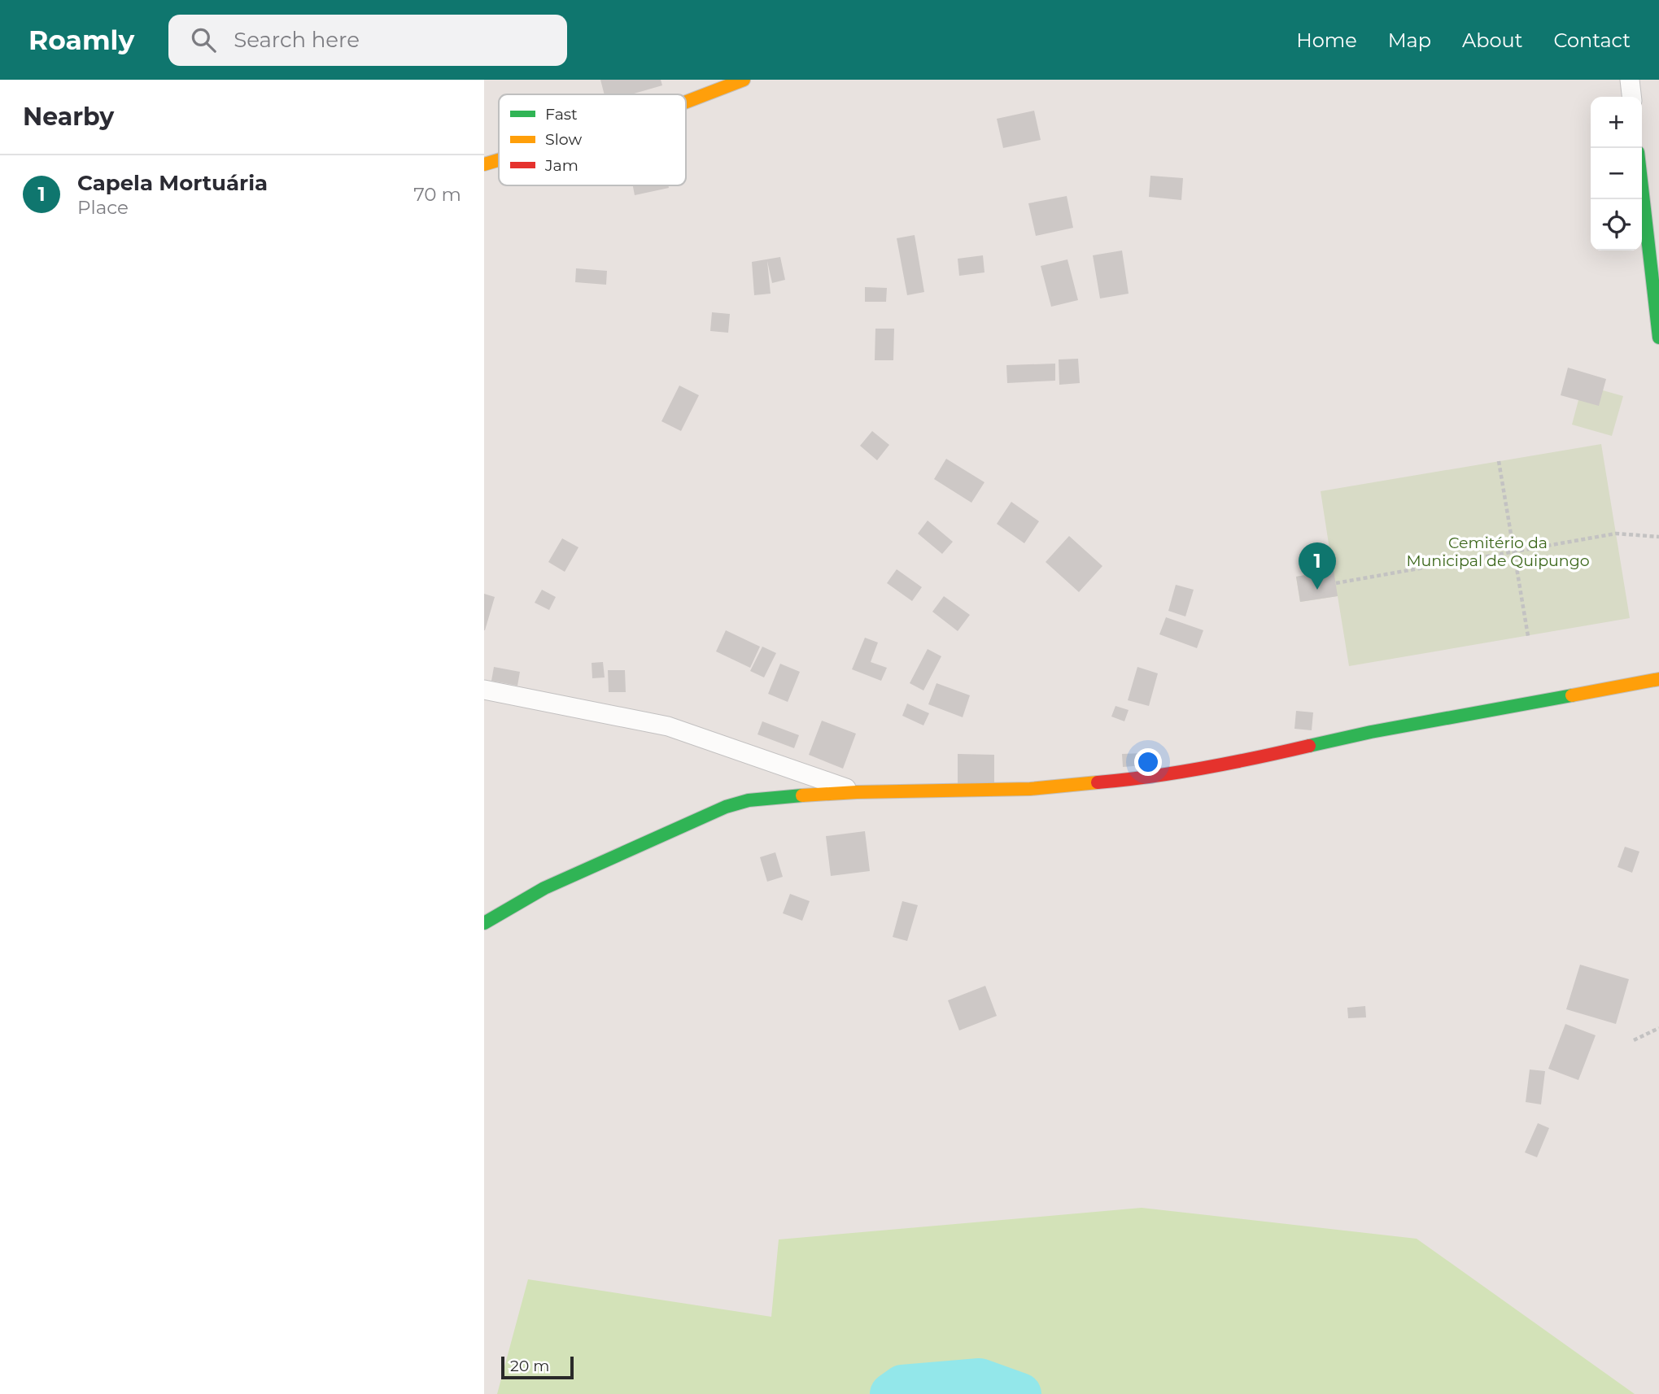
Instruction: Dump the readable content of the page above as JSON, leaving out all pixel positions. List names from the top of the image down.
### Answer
{
  "parks": ["Cemitério da Municipal de Quipungo"],
  "legend": ["Fast", "Slow", "Jam"],
  "scale_bar": "20 m",
  "page": {
    "header": "Roamly",
    "search": "Search here",
    "nav": [
      "Home",
      "Map",
      "About",
      "Contact"
    ],
    "heading": "Nearby",
    "map_buttons": ["+", "−"],
    "list": [
      {
        "mark": "1",
        "name": "Capela Mortuária",
        "note": "Place",
        "value": "70 m"
      }
    ],
    "pins": "1",
    "scale": "20 m"
  }
}
